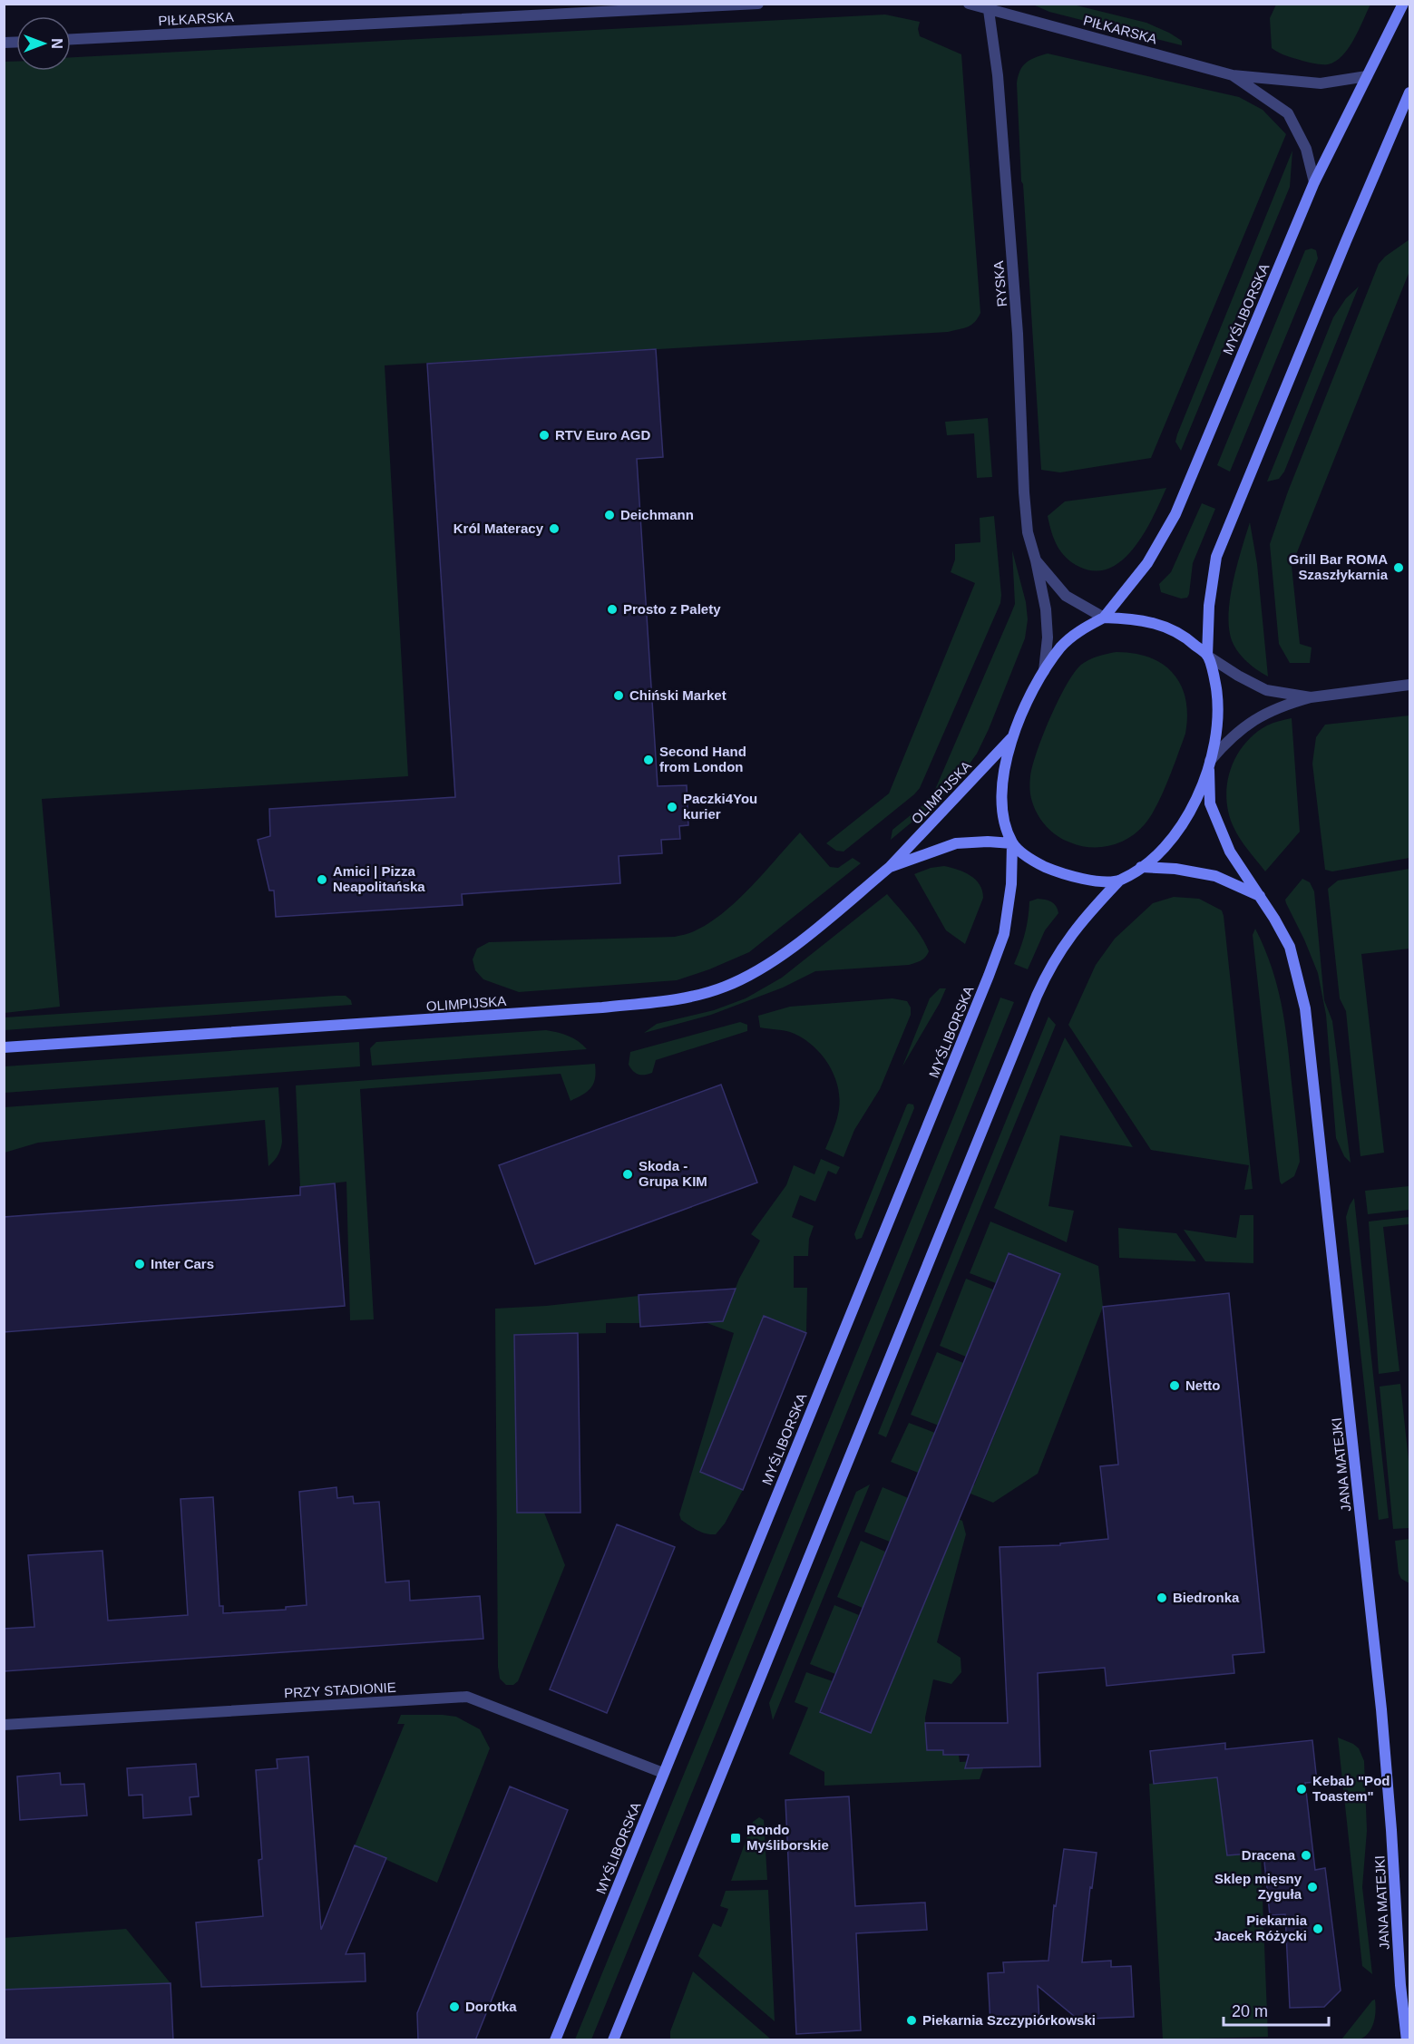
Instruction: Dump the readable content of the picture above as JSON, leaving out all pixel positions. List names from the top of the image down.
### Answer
{
  "streets": {
    "main road": ["MYŚLIBORSKA", "OLIMPIJSKA", "JANA MATEJKI"],
    "street": ["PIŁKARSKA", "RYSKA", "PRZY STADIONIE"]
  },
  "crossings": [
    ["PIŁKARSKA", "RYSKA"],
    ["PIŁKARSKA", "MYŚLIBORSKA"],
    ["RYSKA", "MYŚLIBORSKA"],
    ["MYŚLIBORSKA", "OLIMPIJSKA"],
    ["MYŚLIBORSKA", "PRZY STADIONIE"]
  ],
  "places": {
    "other": [
      "RTV Euro AGD",
      "Deichmann",
      "Król Materacy",
      "Grill Bar ROMA Szaszłykarnia",
      "Prosto z Palety",
      "Chiński Market",
      "Second Hand from London",
      "Paczki4You kurier",
      "Amici | Pizza Neapolitańska",
      "Skoda - Grupa KIM",
      "Inter Cars",
      "Netto",
      "Biedronka",
      "Kebab \"Pod Toastem\"",
      "Dracena",
      "Sklep mięsny Zyguła",
      "Piekarnia Jacek Różycki",
      "Dorotka",
      "Piekarnia Szczypiórkowski"
    ],
    "transit": ["Rondo Myśliborskie"]
  },
  "scale_bar": "20 m",
  "north": "right"
}
